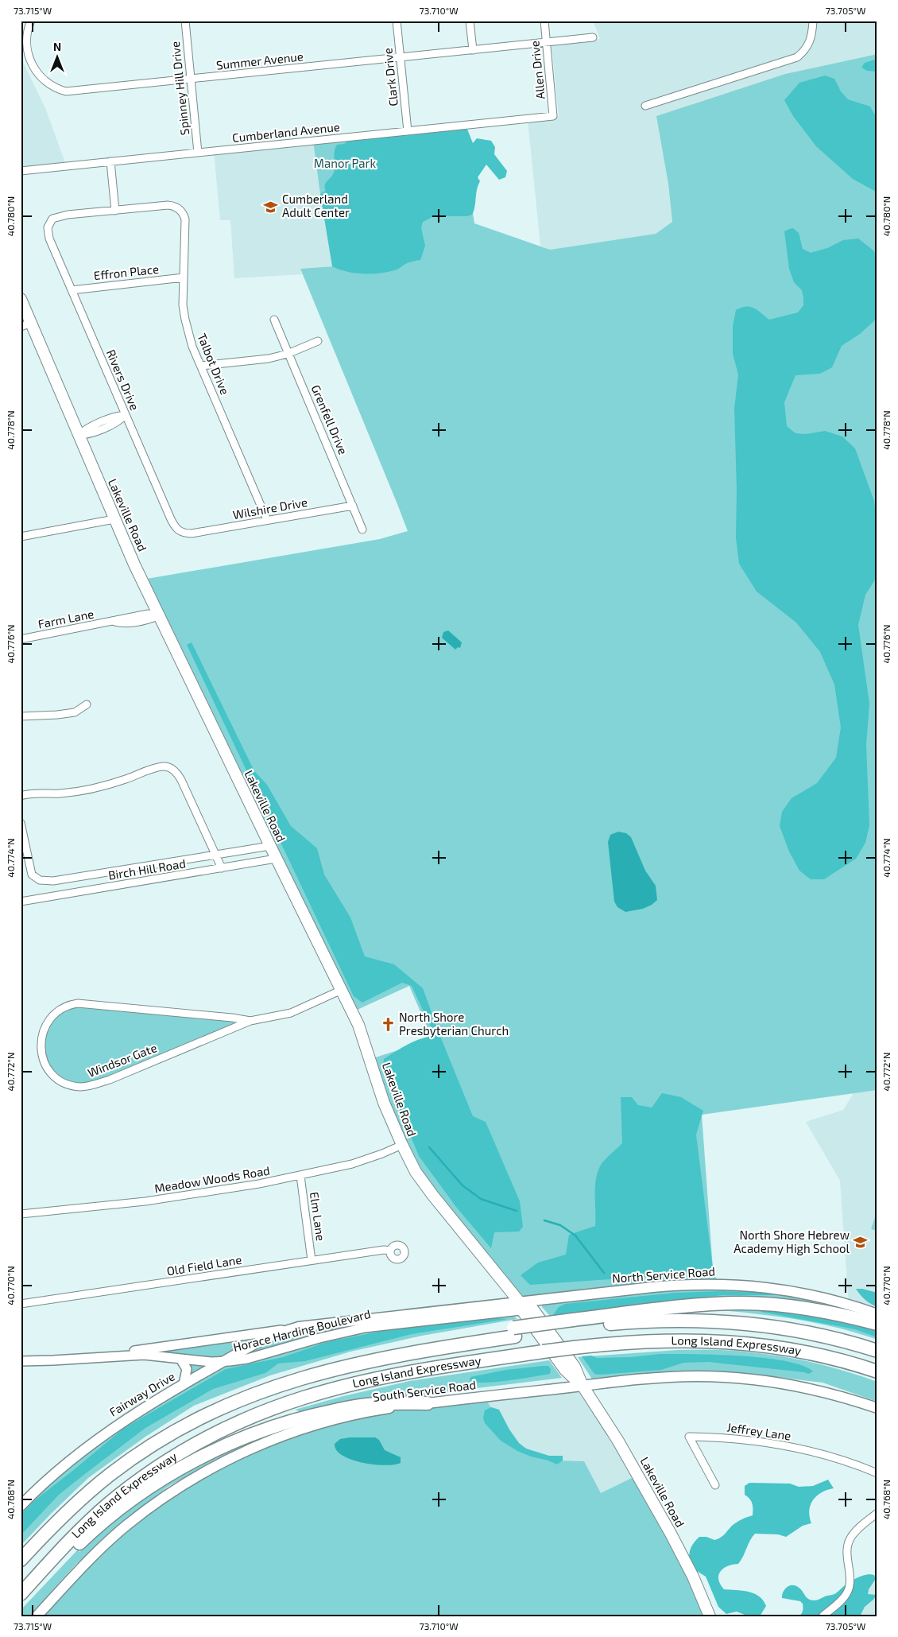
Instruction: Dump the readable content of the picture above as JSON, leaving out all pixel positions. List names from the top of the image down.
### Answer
{
  "streets": {
    "highway": ["Long Island Expressway"],
    "main road": [
      "Lakeville Road",
      "North Service Road",
      "Horace Harding Boulevard",
      "South Service Road",
      "Fairway Drive"
    ],
    "street": [
      "Summer Avenue",
      "Allen Drive",
      "Clark Drive",
      "Spinney Hill Drive",
      "Cumberland Avenue",
      "Effron Place",
      "Talbot Drive",
      "Rivers Drive",
      "Grenfell Drive",
      "Wilshire Drive",
      "Farm Lane",
      "Birch Hill Road",
      "Windsor Gate",
      "Meadow Woods Road",
      "Elm Lane",
      "Old Field Lane",
      "Jeffrey Lane"
    ]
  },
  "crossings": [
    ["Summer Avenue", "Allen Drive"],
    ["Summer Avenue", "Clark Drive"],
    ["Summer Avenue", "Spinney Hill Drive"],
    ["Allen Drive", "Cumberland Avenue"],
    ["Clark Drive", "Cumberland Avenue"],
    ["Spinney Hill Drive", "Cumberland Avenue"],
    ["Effron Place", "Talbot Drive"],
    ["Effron Place", "Rivers Drive"],
    ["Talbot Drive", "Rivers Drive"],
    ["Talbot Drive", "Wilshire Drive"],
    ["Rivers Drive", "Wilshire Drive"],
    ["Grenfell Drive", "Wilshire Drive"],
    ["Lakeville Road", "Farm Lane"],
    ["Lakeville Road", "Birch Hill Road"],
    ["Lakeville Road", "Windsor Gate"],
    ["Lakeville Road", "Meadow Woods Road"],
    ["Lakeville Road", "North Service Road"],
    ["Lakeville Road", "Horace Harding Boulevard"],
    ["Lakeville Road", "South Service Road"],
    ["Meadow Woods Road", "Elm Lane"],
    ["Elm Lane", "Old Field Lane"],
    ["North Service Road", "Horace Harding Boulevard"],
    ["Horace Harding Boulevard", "Fairway Drive"]
  ],
  "parks": ["Manor Park"],
  "places": {
    "school or university": ["Cumberland Adult Center", "North Shore Hebrew Academy High School"],
    "church": ["North Shore Presbyterian Church"]
  },
  "north": "top",
  "coordinates": [
    "73.715°W",
    "73.710°W",
    "73.705°W",
    "40.780°N",
    "40.778°N",
    "40.776°N",
    "40.774°N",
    "40.772°N",
    "40.770°N",
    "40.768°N"
  ]
}
